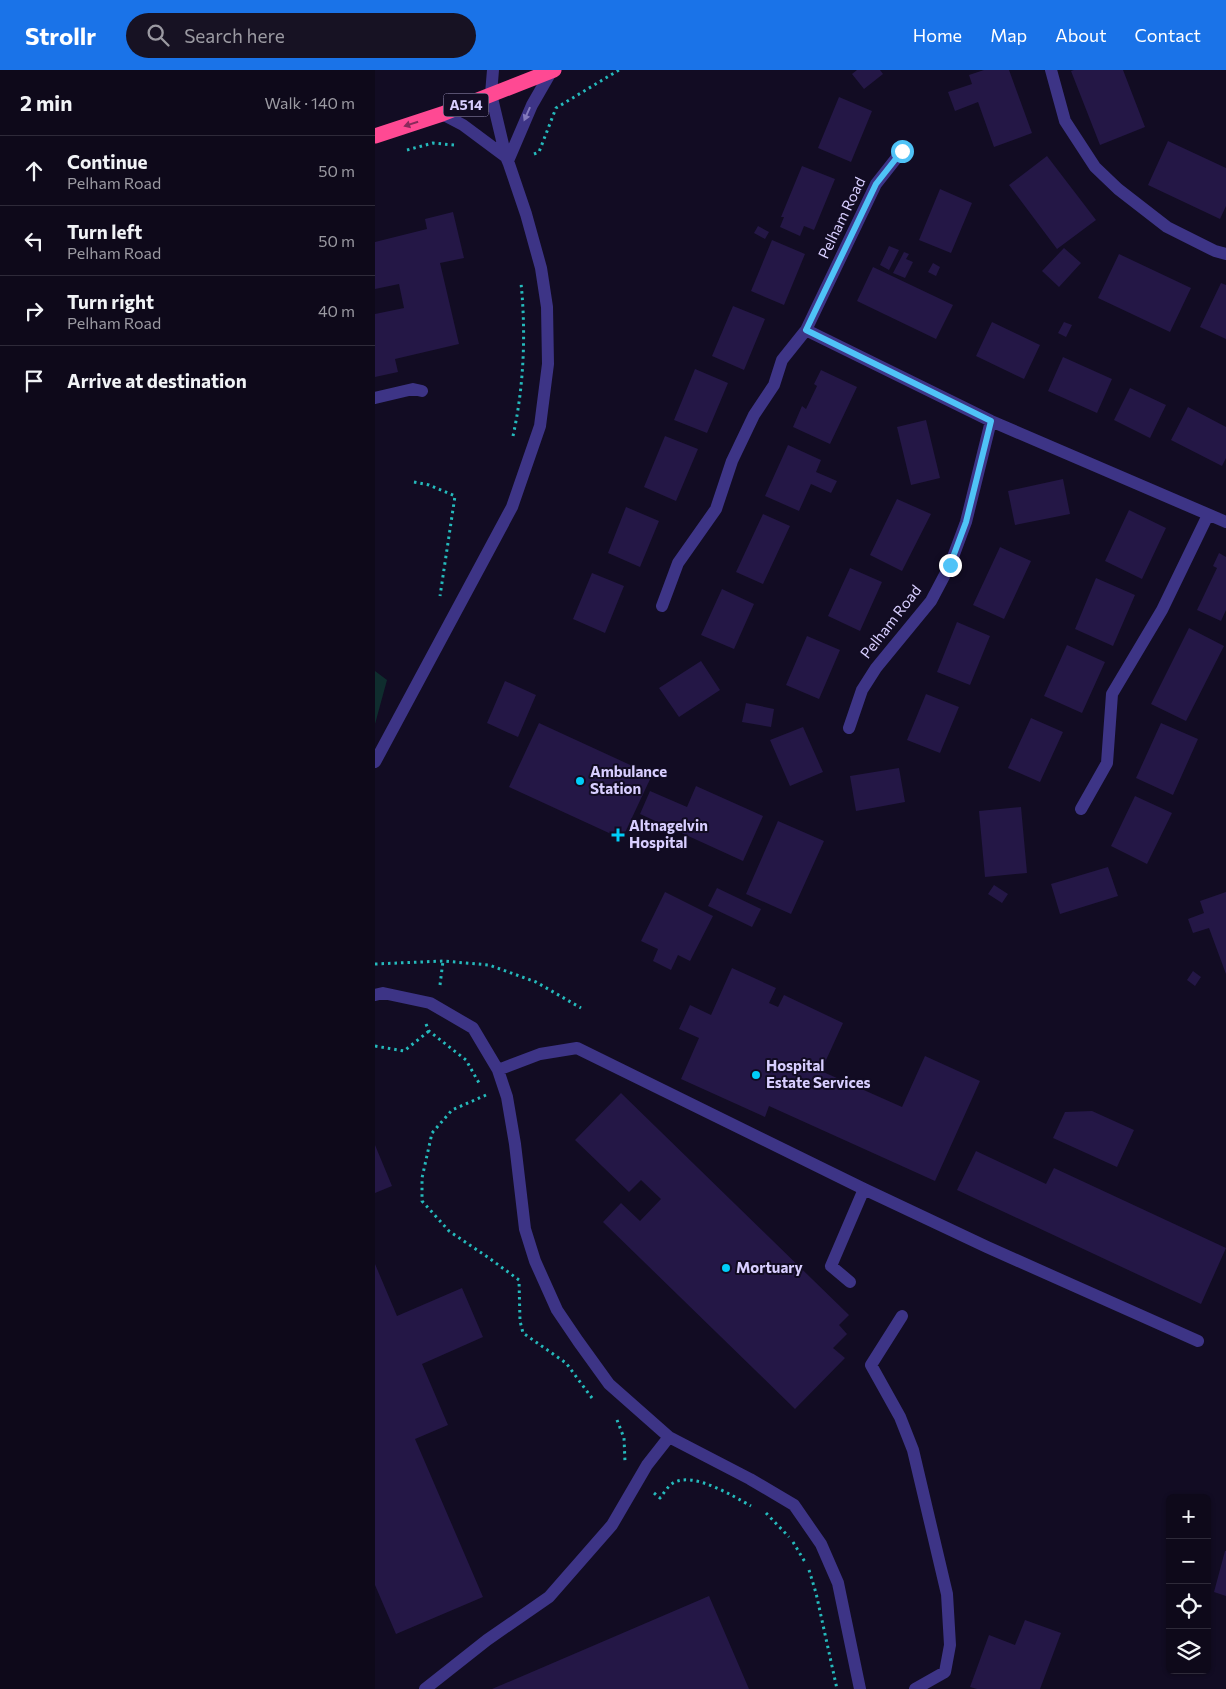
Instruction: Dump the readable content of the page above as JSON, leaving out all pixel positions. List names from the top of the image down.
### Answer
{
  "streets": {
    "highway": ["A514"],
    "street": ["Pelham Road"]
  },
  "places": {
    "other": ["Ambulance Station", "Hospital Estate Services", "Mortuary"],
    "health": ["Altnagelvin Hospital"]
  },
  "page": {
    "header": "Strollr",
    "search": "Search here",
    "nav": [
      "Home",
      "Map",
      "About",
      "Contact"
    ],
    "heading": ["2 min", "Walk · 140 m"],
    "list": [
      ["Continue", "Pelham Road", "50 m"],
      ["Turn left", "Pelham Road", "50 m"],
      ["Turn right", "Pelham Road", "40 m"],
      "Arrive at destination"
    ],
    "map_buttons": ["+", "−"]
  }
}
